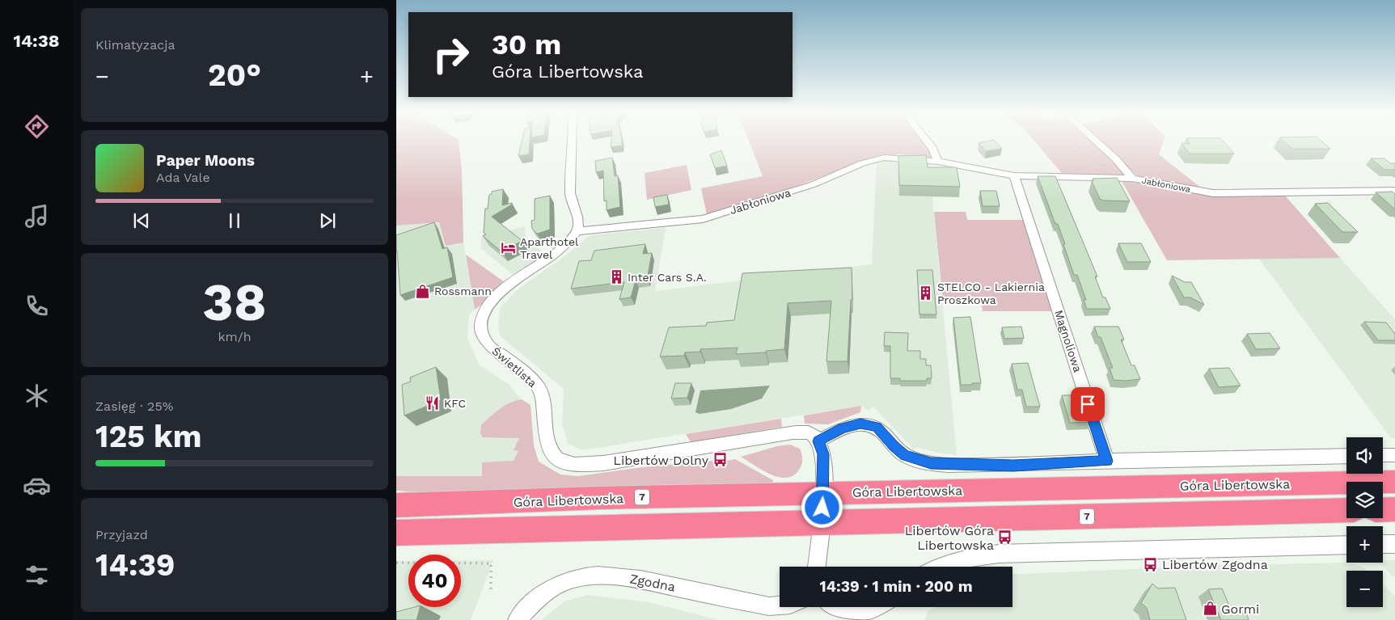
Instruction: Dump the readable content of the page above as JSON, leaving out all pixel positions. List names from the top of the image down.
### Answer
{
  "streets": {
    "highway": ["Góra Libertowska", "7"],
    "street": [
      "Jabłoniowa",
      "Magnoliowa",
      "Świetlista",
      "Zgodna"
    ]
  },
  "crossings": [
    ["Jabłoniowa", "Magnoliowa"],
    ["Jabłoniowa", "Świetlista"]
  ],
  "places": {
    "hotel": ["Aparthotel Travel"],
    "building": ["Inter Cars S.A.", "STELCO - Lakiernia Proszkowa"],
    "shop": ["Rossmann", "Gormi"],
    "restaurant": ["KFC"],
    "bus stop": ["Libertów Dolny", "Libertów Góra Libertowska", "Libertów Zgodna"]
  },
  "page": {
    "tabs": "14:38",
    "tile": [
      "Klimatyzacja",
      ["38", "km/h"],
      ["Zasięg · 25%", "125 km"],
      ["Przyjazd", "14:39"]
    ],
    "turn": ["30 m", "Góra Libertowska"],
    "heat": ["−", "20°", "+"],
    "song": ["Paper Moons", "Ada Vale"],
    "map_buttons": ["+", "−"],
    "limit": "40",
    "trip": "14:39 · 1 min · 200 m"
  }
}
